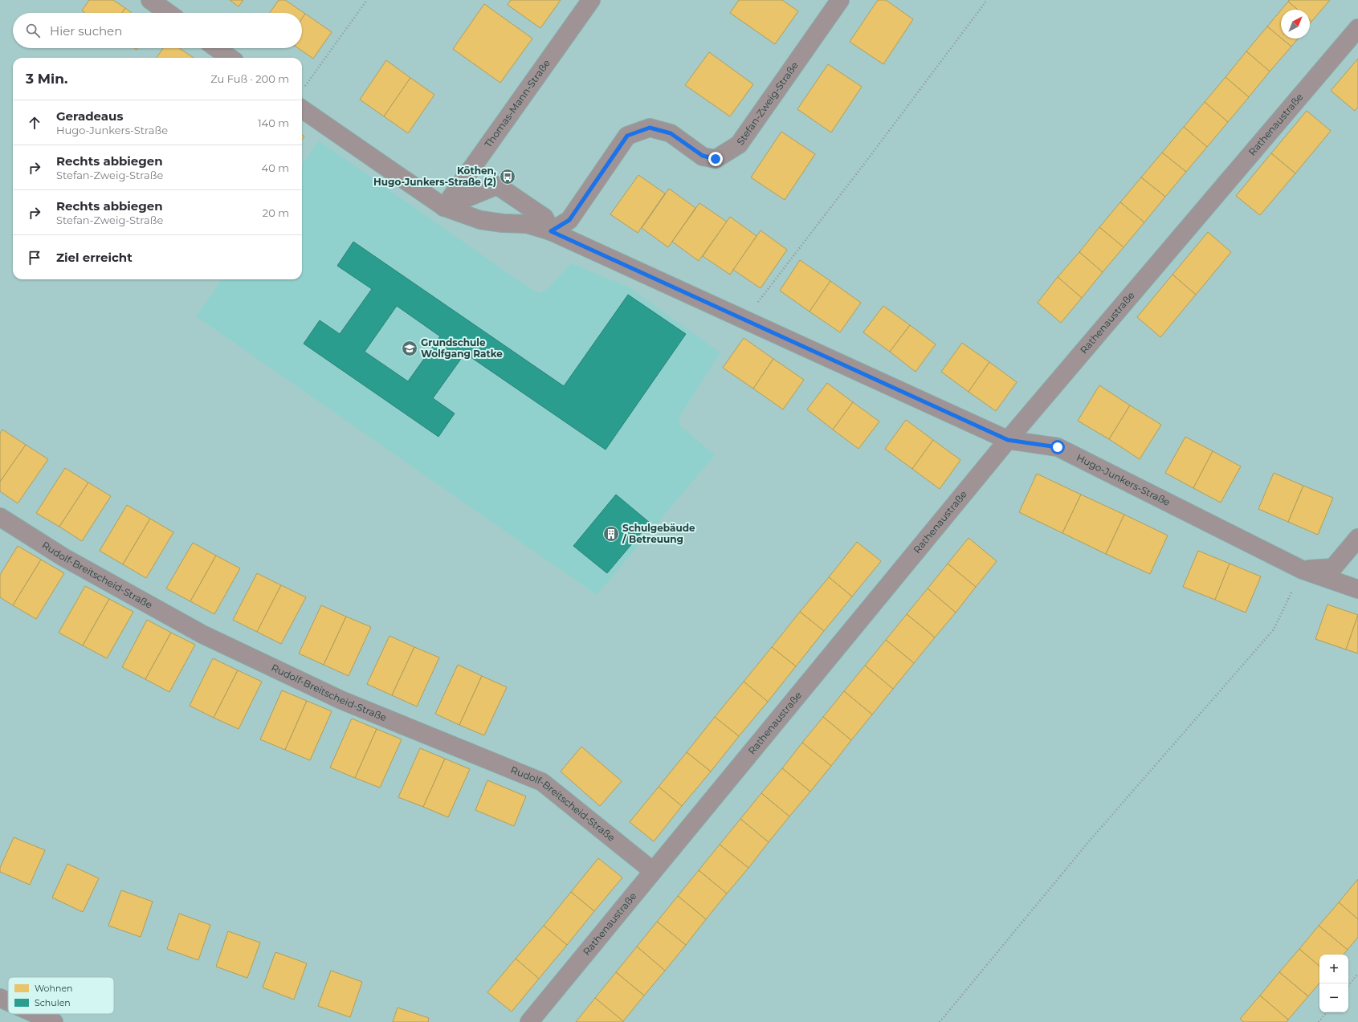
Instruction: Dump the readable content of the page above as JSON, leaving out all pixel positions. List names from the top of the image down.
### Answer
{
  "streets": {
    "street": [
      "Stefan-Zweig-Straße",
      "Thomas-Mann-Straße",
      "Rathenaustraße",
      "Hugo-Junkers-Straße",
      "Rudolf-Breitscheid-Straße"
    ]
  },
  "crossings": [
    ["Stefan-Zweig-Straße", "Hugo-Junkers-Straße"],
    ["Thomas-Mann-Straße", "Hugo-Junkers-Straße"],
    ["Rathenaustraße", "Hugo-Junkers-Straße"],
    ["Rathenaustraße", "Rudolf-Breitscheid-Straße"]
  ],
  "places": {
    "bus stop": ["Köthen, Hugo-Junkers-Straße (2)"],
    "school or university": ["Grundschule Wolfgang Ratke"],
    "building": ["Schulgebäude / Betreuung"]
  },
  "legend": ["Wohnen", "Schulen"],
  "north": "top right",
  "page": {
    "search": "Hier suchen",
    "heading": ["3 Min.", "Zu Fuß · 200 m"],
    "list": [
      ["Geradeaus", "Hugo-Junkers-Straße", "140 m"],
      ["Rechts abbiegen", "Stefan-Zweig-Straße", "40 m"],
      ["Rechts abbiegen", "Stefan-Zweig-Straße", "20 m"],
      "Ziel erreicht"
    ],
    "map_buttons": ["+", "−"]
  }
}
